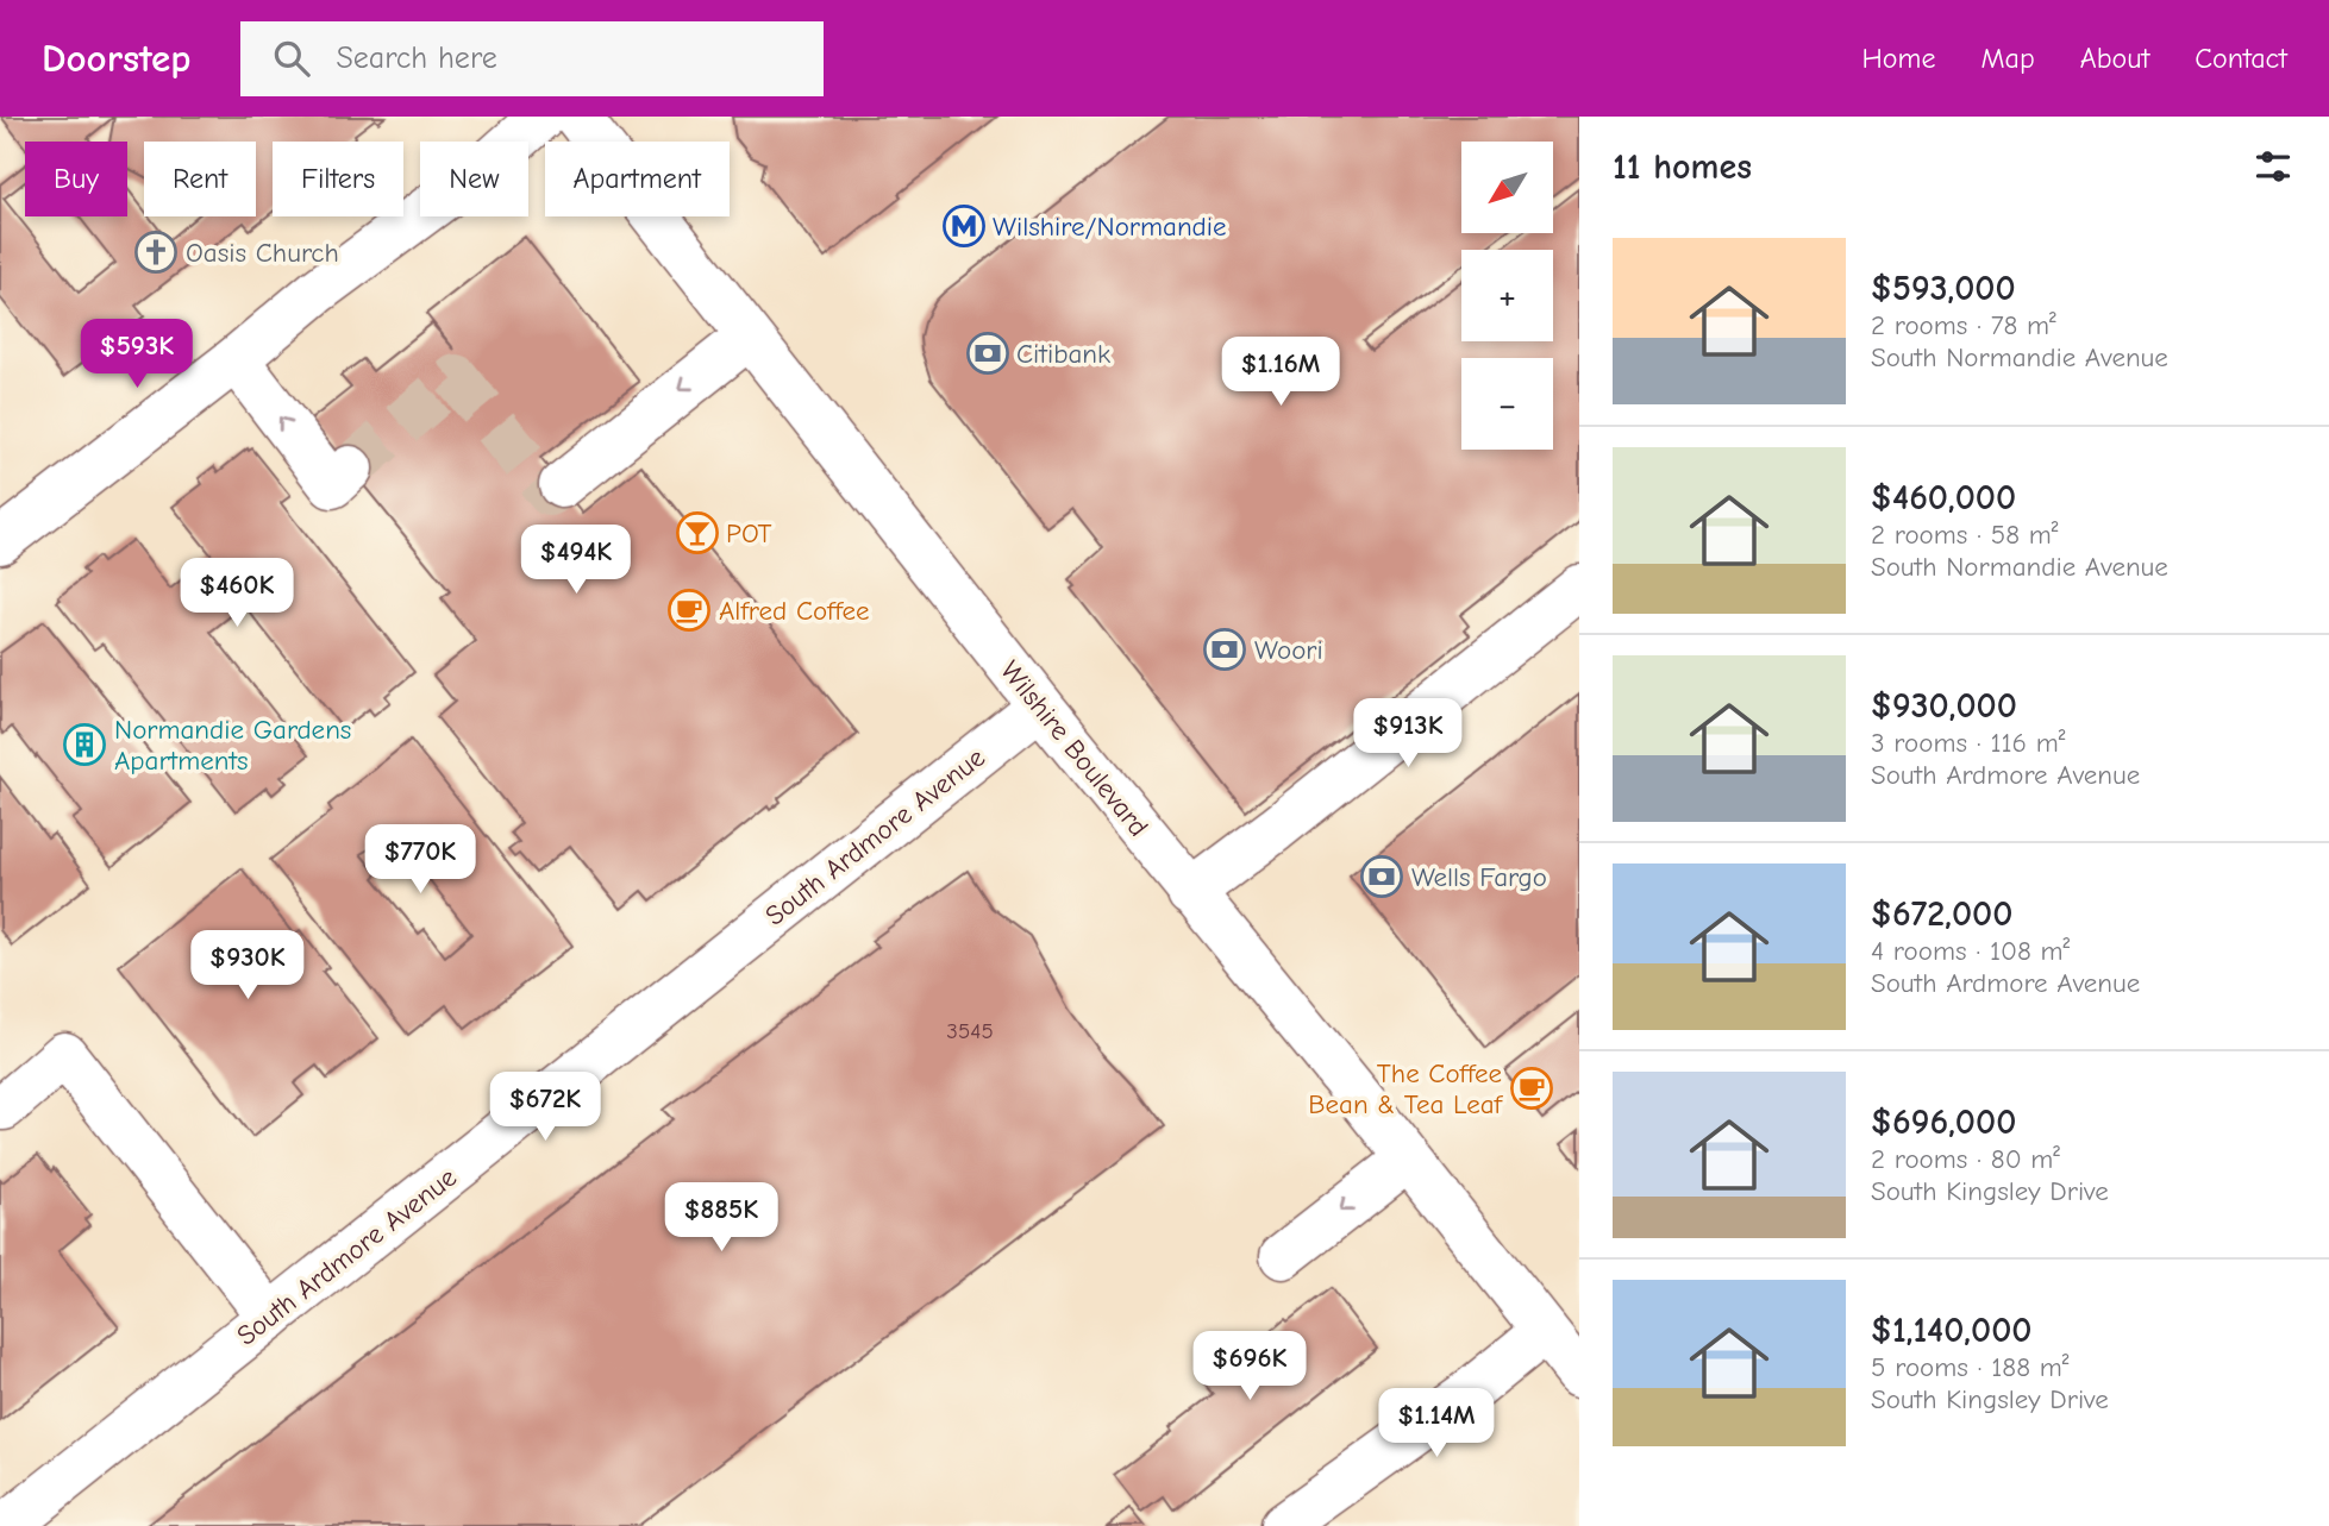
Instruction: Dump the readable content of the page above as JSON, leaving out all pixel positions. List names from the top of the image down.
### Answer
{
  "streets": {
    "main road": ["Wilshire Boulevard", "South Ardmore Avenue"]
  },
  "crossings": [
    ["Wilshire Boulevard", "South Ardmore Avenue"]
  ],
  "places": {
    "metro station": ["Wilshire/Normandie"],
    "church": ["Oasis Church"],
    "bank": ["Citibank", "Woori", "Wells Fargo"],
    "bar": ["POT"],
    "cafe": ["Alfred Coffee", "The Coffee Bean & Tea Leaf"],
    "building": ["Normandie Gardens Apartments"]
  },
  "house_numbers": ["3545"],
  "north": "bottom left",
  "page": {
    "header": "Doorstep",
    "search": "Search here",
    "nav": [
      "Home",
      "Map",
      "About",
      "Contact"
    ],
    "heading": "11 homes",
    "map_buttons": ["+", "−"],
    "chip": [
      "Buy",
      "Rent",
      "Filters",
      "New",
      "Apartment"
    ],
    "list": [
      {
        "name": "$593,000",
        "note": "2 rooms · 78 m² · South Normandie Avenue"
      },
      {
        "name": "$460,000",
        "note": "2 rooms · 58 m² · South Normandie Avenue"
      },
      {
        "name": "$930,000",
        "note": "3 rooms · 116 m² · South Ardmore Avenue"
      },
      {
        "name": "$672,000",
        "note": "4 rooms · 108 m² · South Ardmore Avenue"
      },
      {
        "name": "$696,000",
        "note": "2 rooms · 80 m² · South Kingsley Drive"
      },
      {
        "name": "$1,140,000",
        "note": "5 rooms · 188 m² · South Kingsley Drive"
      }
    ],
    "price": [
      "$593K",
      "$1.16M",
      "$494K",
      "$460K",
      "$913K",
      "$770K",
      "$930K",
      "$672K",
      "$885K",
      "$696K",
      "$1.14M"
    ]
  }
}
